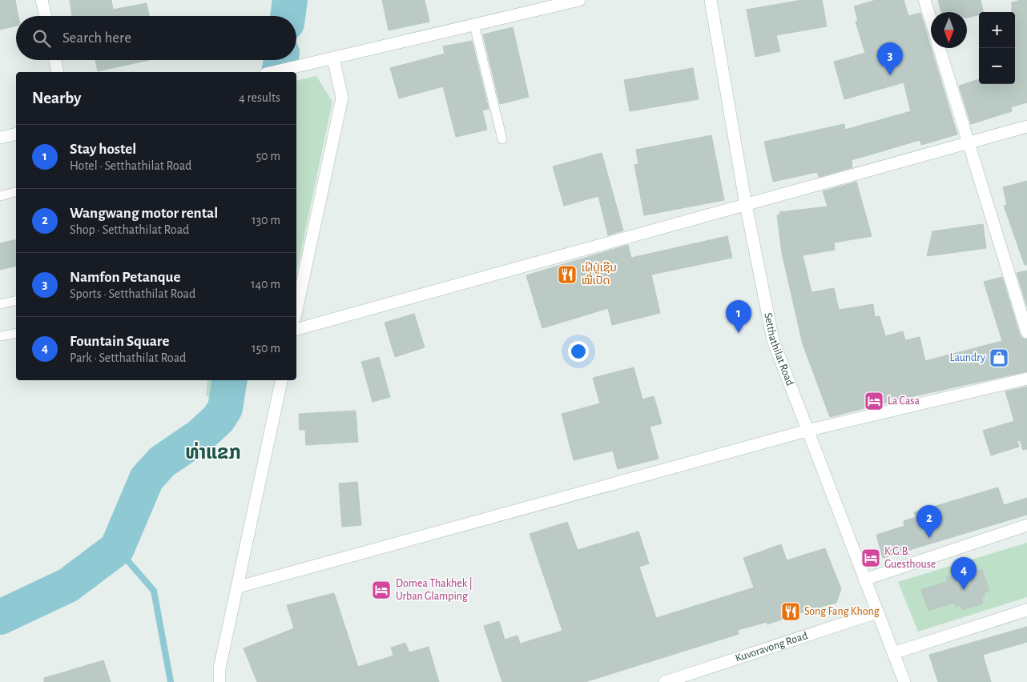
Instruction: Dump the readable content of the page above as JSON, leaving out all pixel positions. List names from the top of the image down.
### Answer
{
  "streets": {
    "street": ["Setthathilat Road", "Kuvoravong Road"]
  },
  "crossings": [
    ["Setthathilat Road", "Kuvoravong Road"]
  ],
  "districts": ["ທ່າແຂກ"],
  "places": {
    "restaurant": ["ເຝີປູ່ເຊີນ ໝີ່ເປັດ", "Song Fang Khong"],
    "shop": ["Laundry"],
    "hotel": ["La Casa", "K.G.B. Guesthouse", "Domea Thakhek | Urban Glamping"]
  },
  "north": "bottom",
  "page": {
    "map_buttons": ["+", "−"],
    "search": "Search here",
    "pins": [
      "3",
      "1",
      "2",
      "4"
    ],
    "heading": ["Nearby", "4 results"],
    "list": [
      {
        "mark": "1",
        "name": "Stay hostel",
        "note": "Hotel · Setthathilat Road",
        "value": "50 m"
      },
      {
        "mark": "2",
        "name": "Wangwang motor rental",
        "note": "Shop · Setthathilat Road",
        "value": "130 m"
      },
      {
        "mark": "3",
        "name": "Namfon Petanque",
        "note": "Sports · Setthathilat Road",
        "value": "140 m"
      },
      {
        "mark": "4",
        "name": "Fountain Square",
        "note": "Park · Setthathilat Road",
        "value": "150 m"
      }
    ]
  }
}
